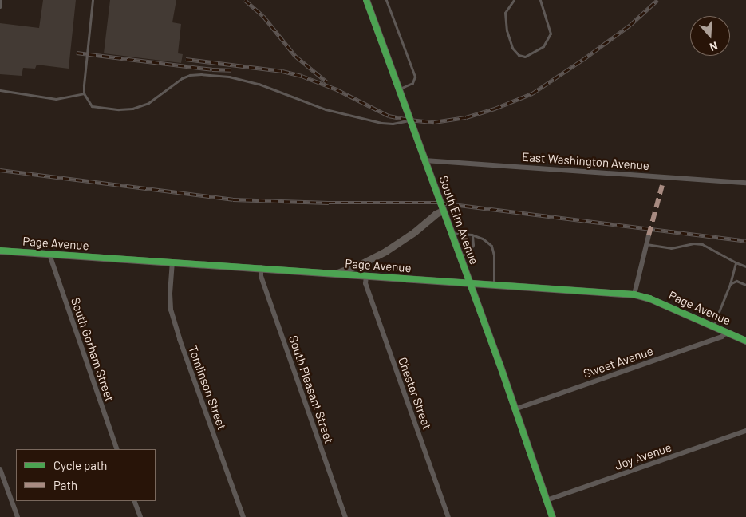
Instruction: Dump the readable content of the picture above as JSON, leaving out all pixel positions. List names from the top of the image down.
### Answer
{
  "streets": {
    "street": [
      "East Washington Avenue",
      "South Elm Avenue",
      "Page Avenue",
      "South Gorham Street",
      "Sweet Avenue",
      "Tomlinson Street",
      "South Pleasant Street",
      "Chester Street",
      "Joy Avenue"
    ]
  },
  "crossings": [
    ["East Washington Avenue", "South Elm Avenue"],
    ["South Elm Avenue", "Page Avenue"],
    ["South Elm Avenue", "Sweet Avenue"],
    ["South Elm Avenue", "Joy Avenue"],
    ["Page Avenue", "South Gorham Street"],
    ["Page Avenue", "Sweet Avenue"],
    ["Page Avenue", "Tomlinson Street"],
    ["Page Avenue", "South Pleasant Street"],
    ["Page Avenue", "Chester Street"]
  ],
  "legend": ["Cycle path", "Path"],
  "north": "bottom"
}
